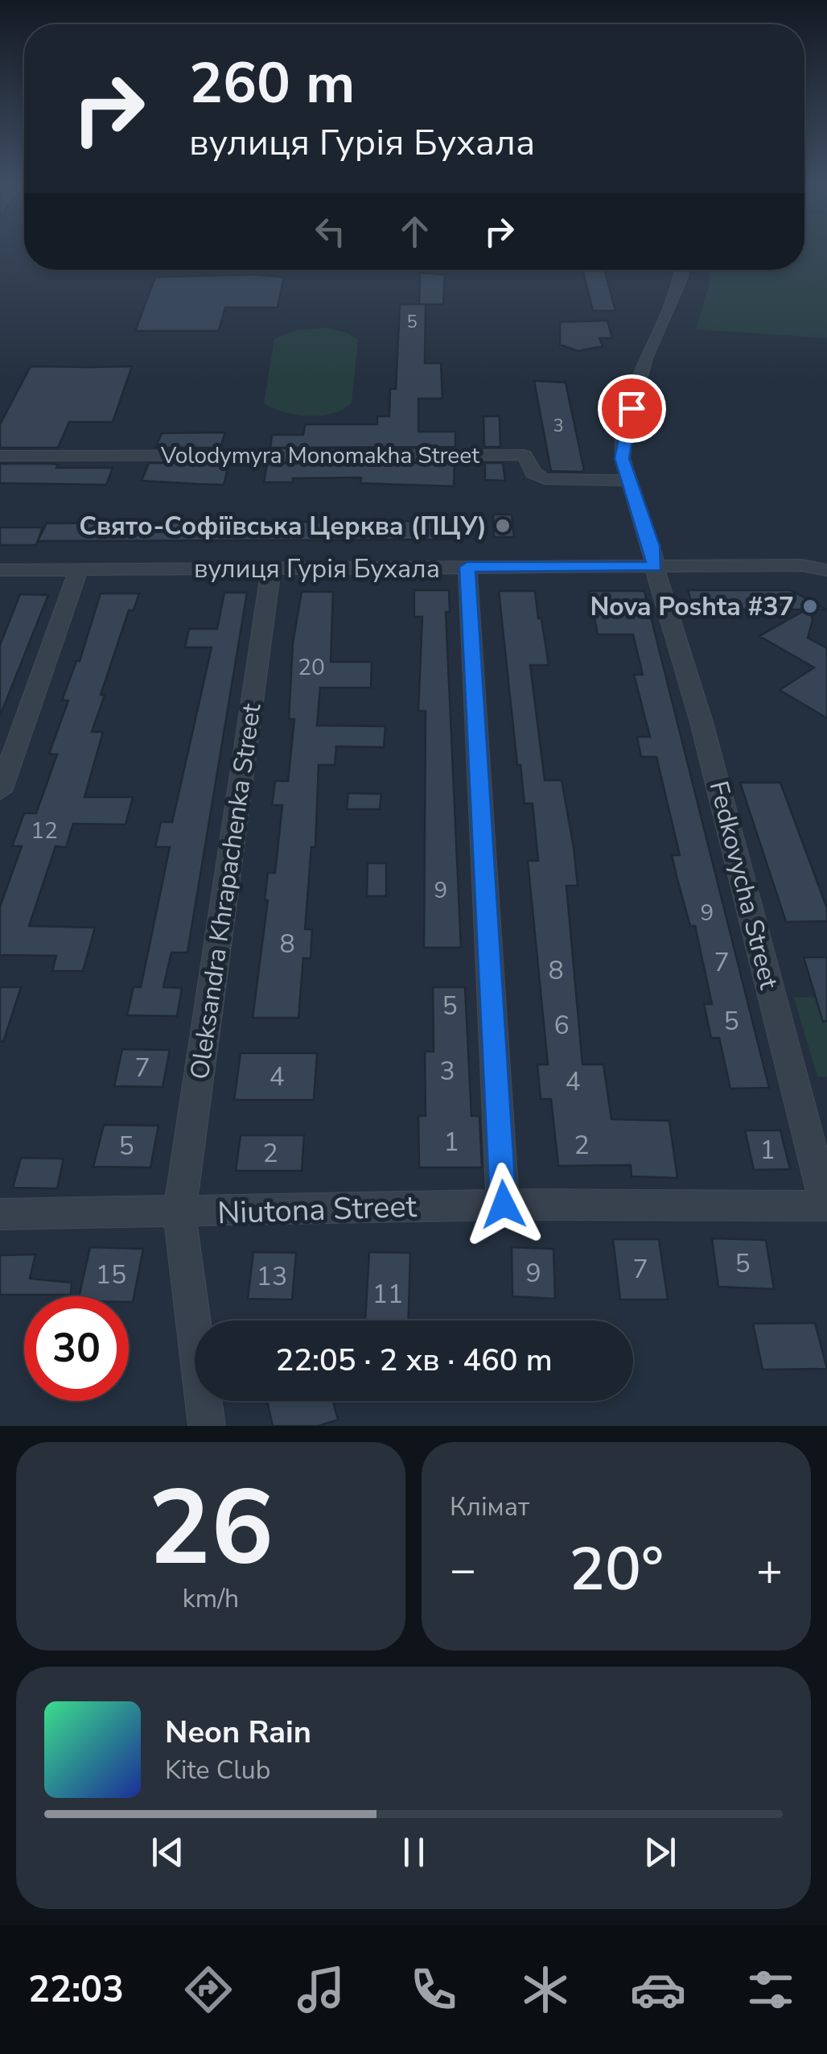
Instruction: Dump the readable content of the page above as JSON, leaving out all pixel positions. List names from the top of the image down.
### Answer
{
  "streets": {
    "street": [
      "Volodymyra Monomakha Street",
      "вулиця Гурія Бухала",
      "Fedkovycha Street",
      "Oleksandra Khrapachenka Street",
      "Niutona Street"
    ]
  },
  "crossings": [
    ["Volodymyra Monomakha Street", "Fedkovycha Street"],
    ["вулиця Гурія Бухала", "Fedkovycha Street"],
    ["вулиця Гурія Бухала", "Oleksandra Khrapachenka Street"],
    ["Fedkovycha Street", "Niutona Street"],
    ["Oleksandra Khrapachenka Street", "Niutona Street"]
  ],
  "places": ["Свято-Софіївська Церква (ПЦУ)", "Nova Poshta #37"],
  "house_numbers": [
    "5",
    "3",
    "20",
    "12",
    "9",
    "9",
    "8",
    "7",
    "8",
    "5",
    "5",
    "6",
    "7",
    "3",
    "4",
    "4",
    "1",
    "2",
    "5",
    "1",
    "2",
    "5",
    "7",
    "9",
    "15",
    "13",
    "11"
  ],
  "page": {
    "turn": ["260 m", "вулиця Гурія Бухала"],
    "limit": "30",
    "trip": "22:05 · 2 хв · 460 m",
    "tile": [
      ["26", "km/h"],
      "Клімат"
    ],
    "heat": ["−", "20°", "+"],
    "song": ["Neon Rain", "Kite Club"],
    "tabs": "22:03"
  }
}
